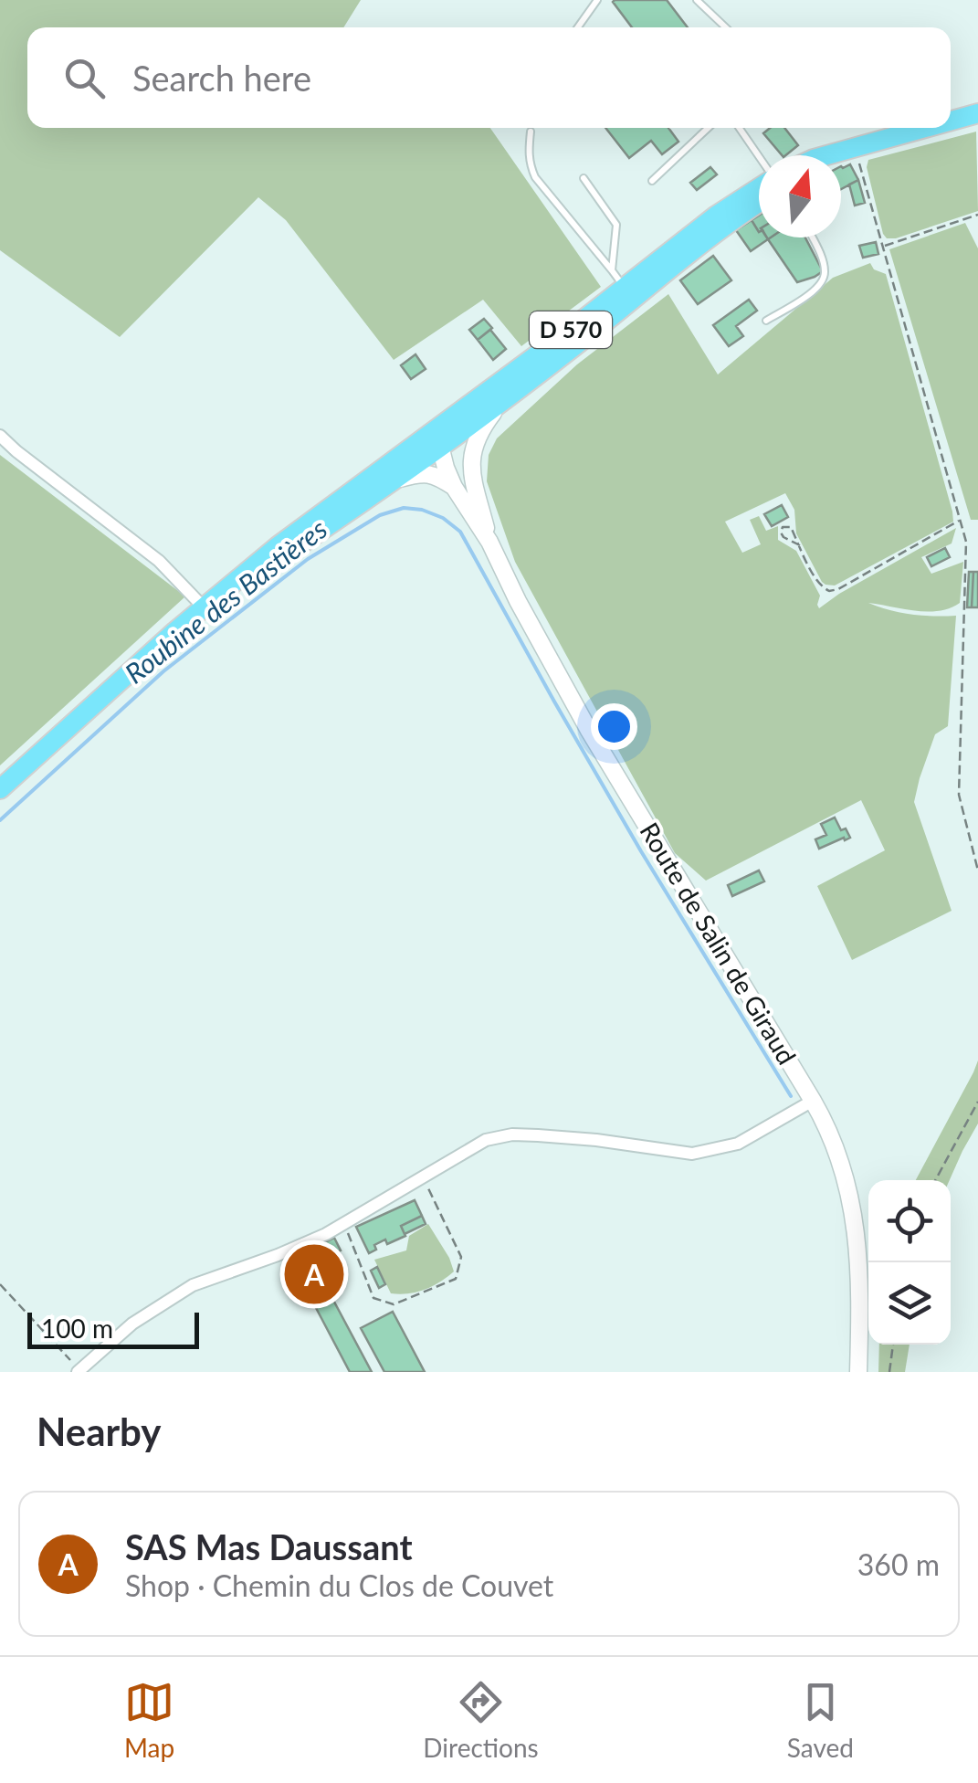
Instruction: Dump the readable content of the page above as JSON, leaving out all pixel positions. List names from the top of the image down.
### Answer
{
  "streets": {
    "main road": ["D 570", "Route de Salin de Giraud"]
  },
  "crossings": [
    ["D 570", "Route de Salin de Giraud"]
  ],
  "water": ["Roubine des Bastières"],
  "scale_bar": "100 m",
  "north": "top",
  "page": {
    "search": "Search here",
    "pins": "A",
    "scale": "100 m",
    "heading": "Nearby",
    "list": [
      {
        "mark": "A",
        "name": "SAS Mas Daussant",
        "note": "Shop · Chemin du Clos de Couvet",
        "value": "360 m"
      }
    ],
    "nav": ["Map", "Directions", "Saved"]
  }
}
